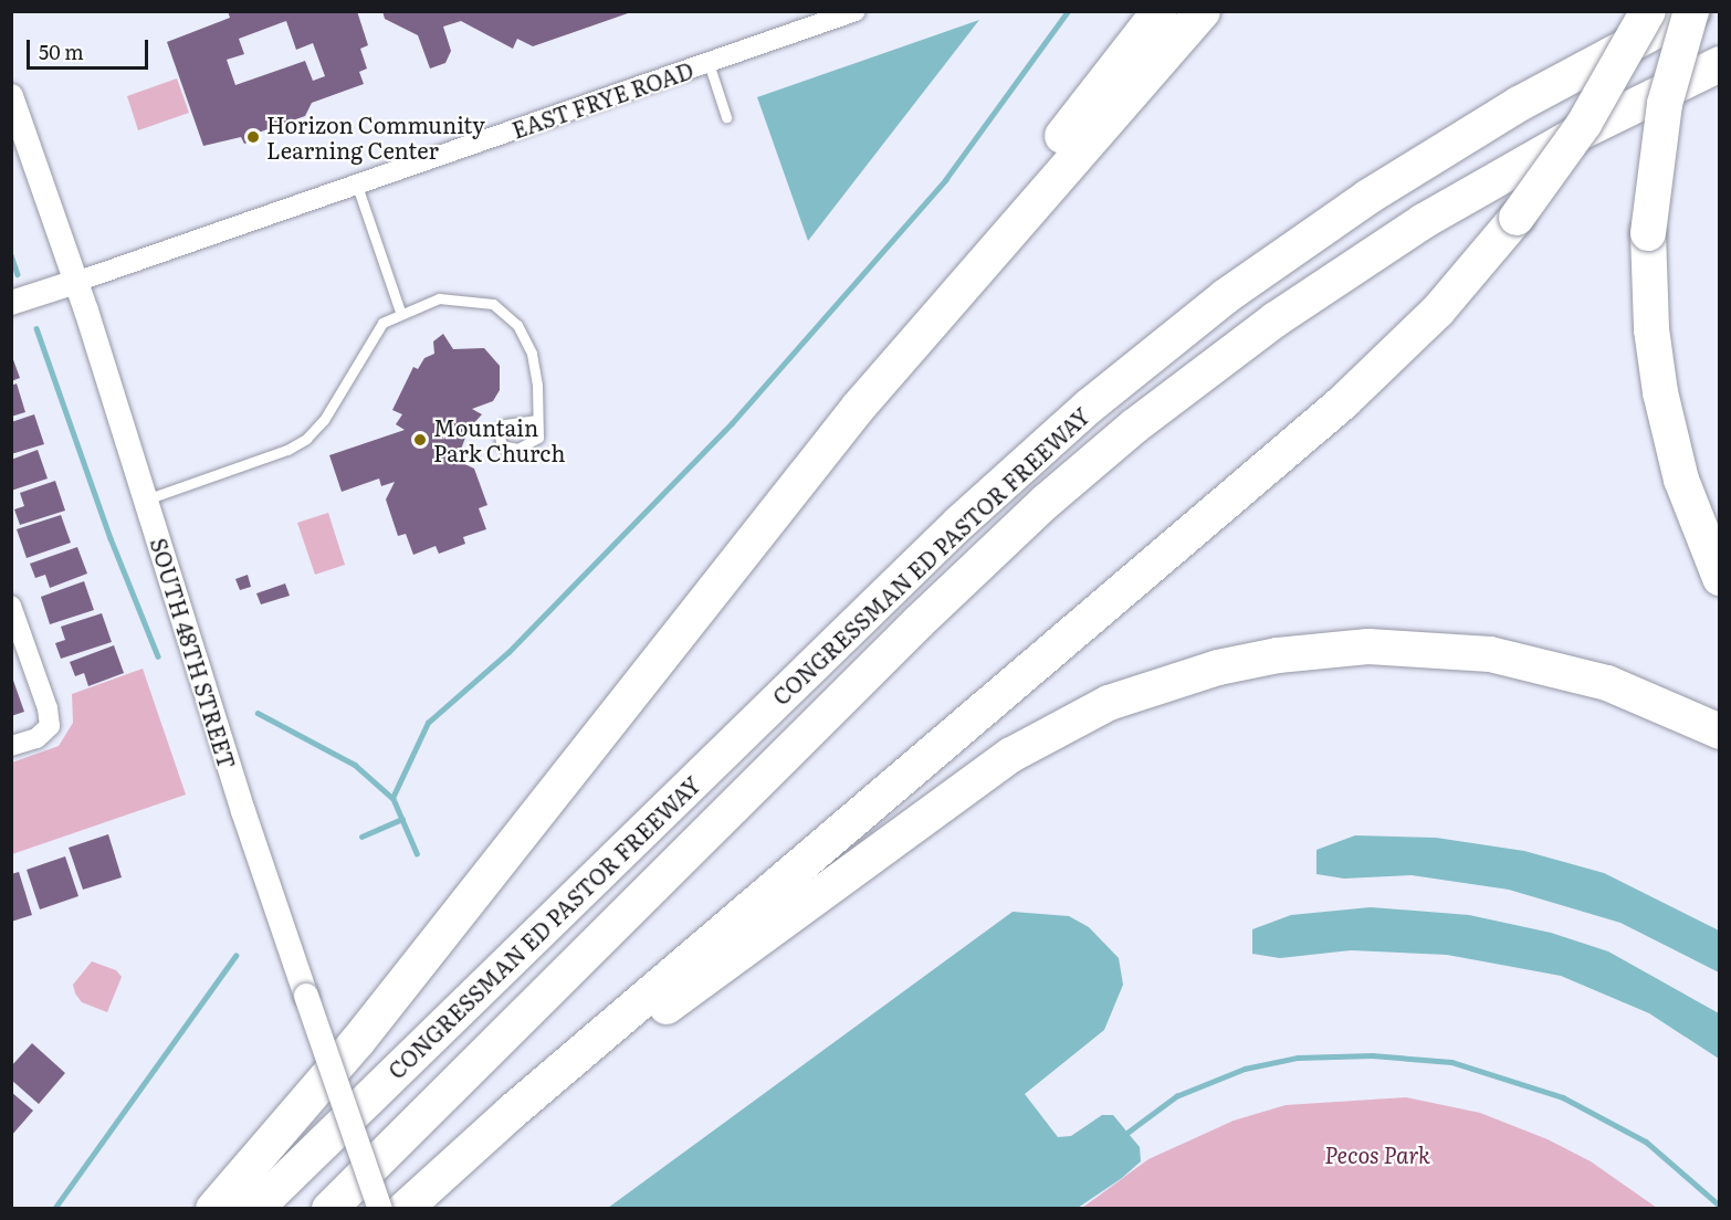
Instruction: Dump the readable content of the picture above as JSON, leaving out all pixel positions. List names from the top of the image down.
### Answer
{
  "streets": {
    "highway": ["CONGRESSMAN ED PASTOR FREEWAY"],
    "street": ["EAST FRYE ROAD", "SOUTH 48TH STREET"]
  },
  "crossings": [
    ["EAST FRYE ROAD", "SOUTH 48TH STREET"]
  ],
  "parks": ["Pecos Park"],
  "places": ["Horizon Community Learning Center", "Mountain Park Church"],
  "scale_bar": "50 m"
}
